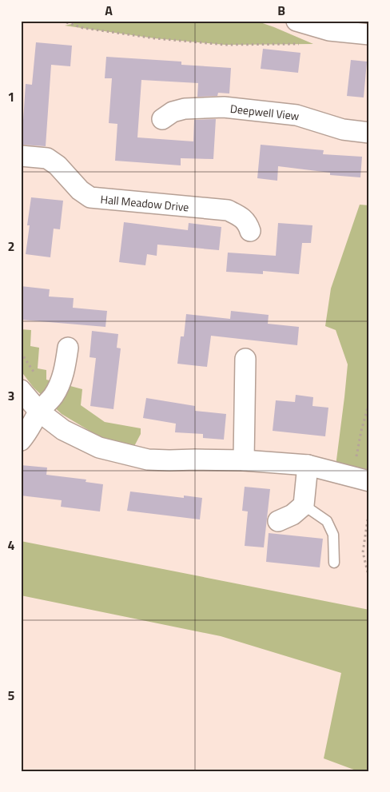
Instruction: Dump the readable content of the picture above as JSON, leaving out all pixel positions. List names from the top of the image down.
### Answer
{
  "streets": {
    "street": ["Deepwell View", "Hall Meadow Drive"]
  },
  "grid": {
    "columns": ["A", "B"],
    "rows": [
      "1",
      "2",
      "3",
      "4",
      "5"
    ]
  }
}
